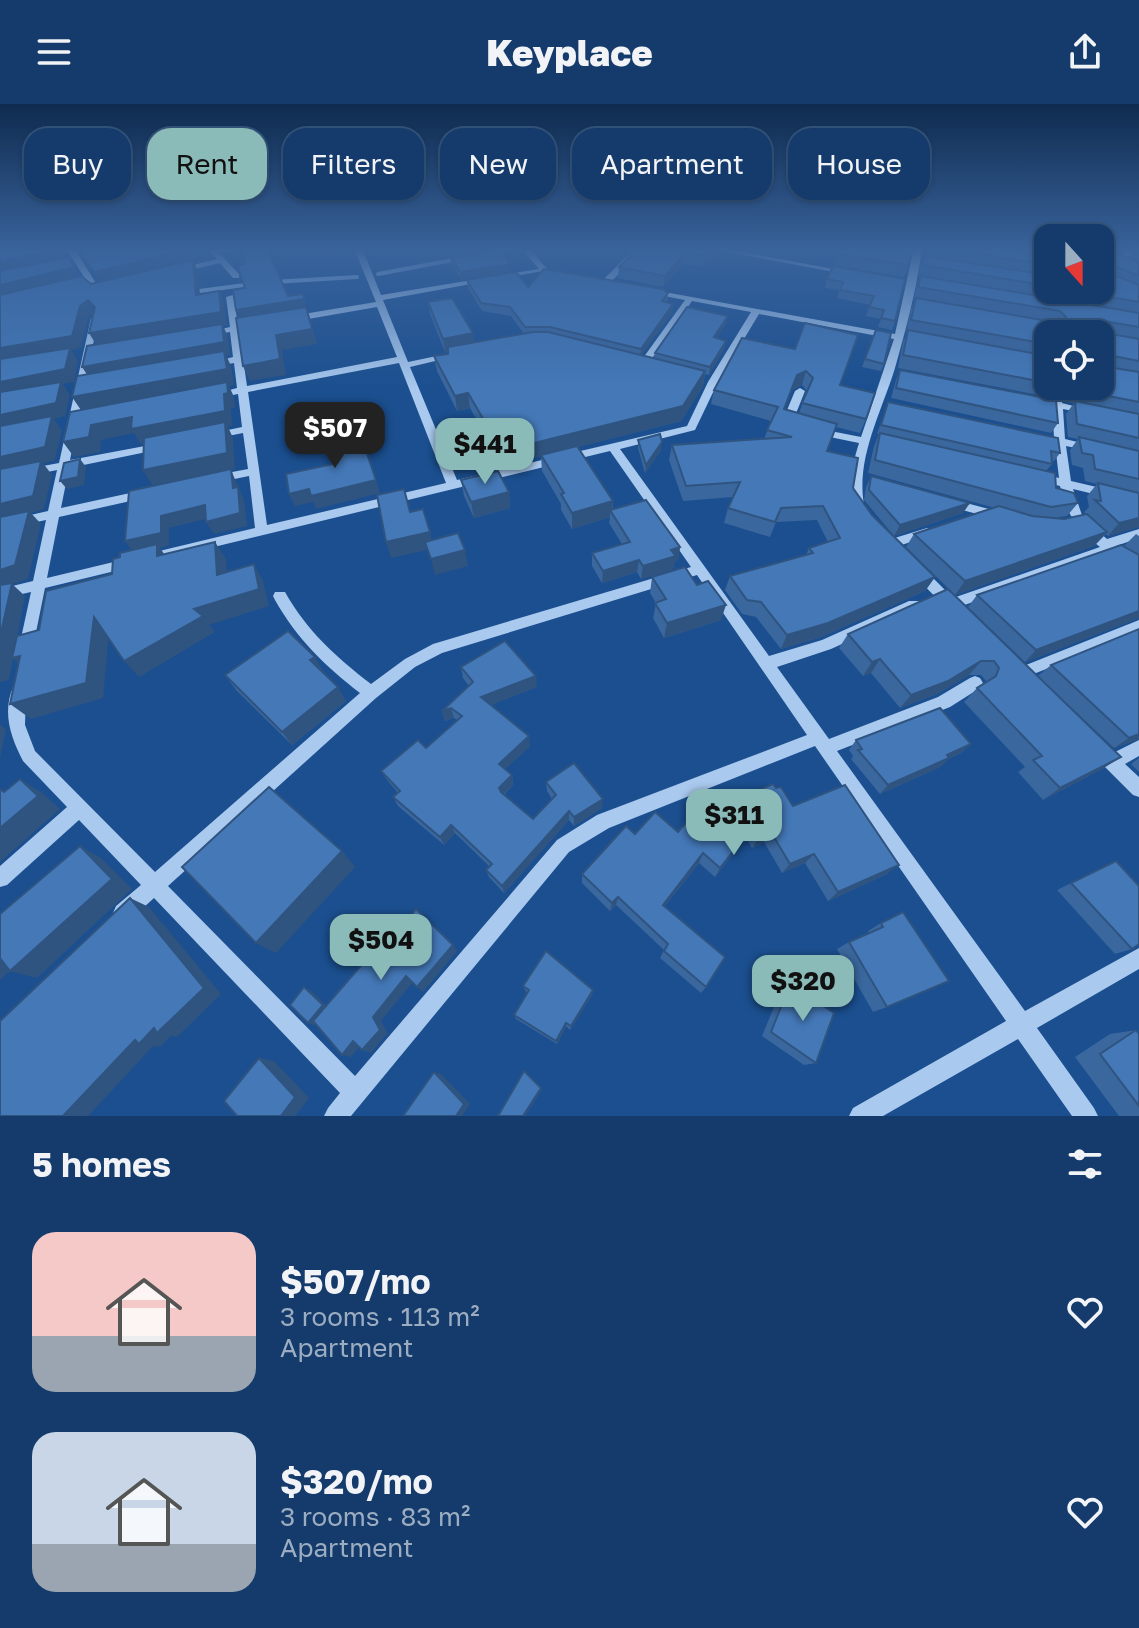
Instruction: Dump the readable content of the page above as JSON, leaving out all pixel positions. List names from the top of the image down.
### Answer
{
  "north": "bottom",
  "page": {
    "header": "Keyplace",
    "chip": [
      "Buy",
      "Rent",
      "Filters",
      "New",
      "Apartment",
      "House"
    ],
    "price": [
      "$507",
      "$441",
      "$311",
      "$504",
      "$320"
    ],
    "heading": "5 homes",
    "list": [
      {
        "name": "$507/mo",
        "note": "3 rooms · 113 m² · Apartment"
      },
      {
        "name": "$320/mo",
        "note": "3 rooms · 83 m² · Apartment"
      }
    ]
  }
}
